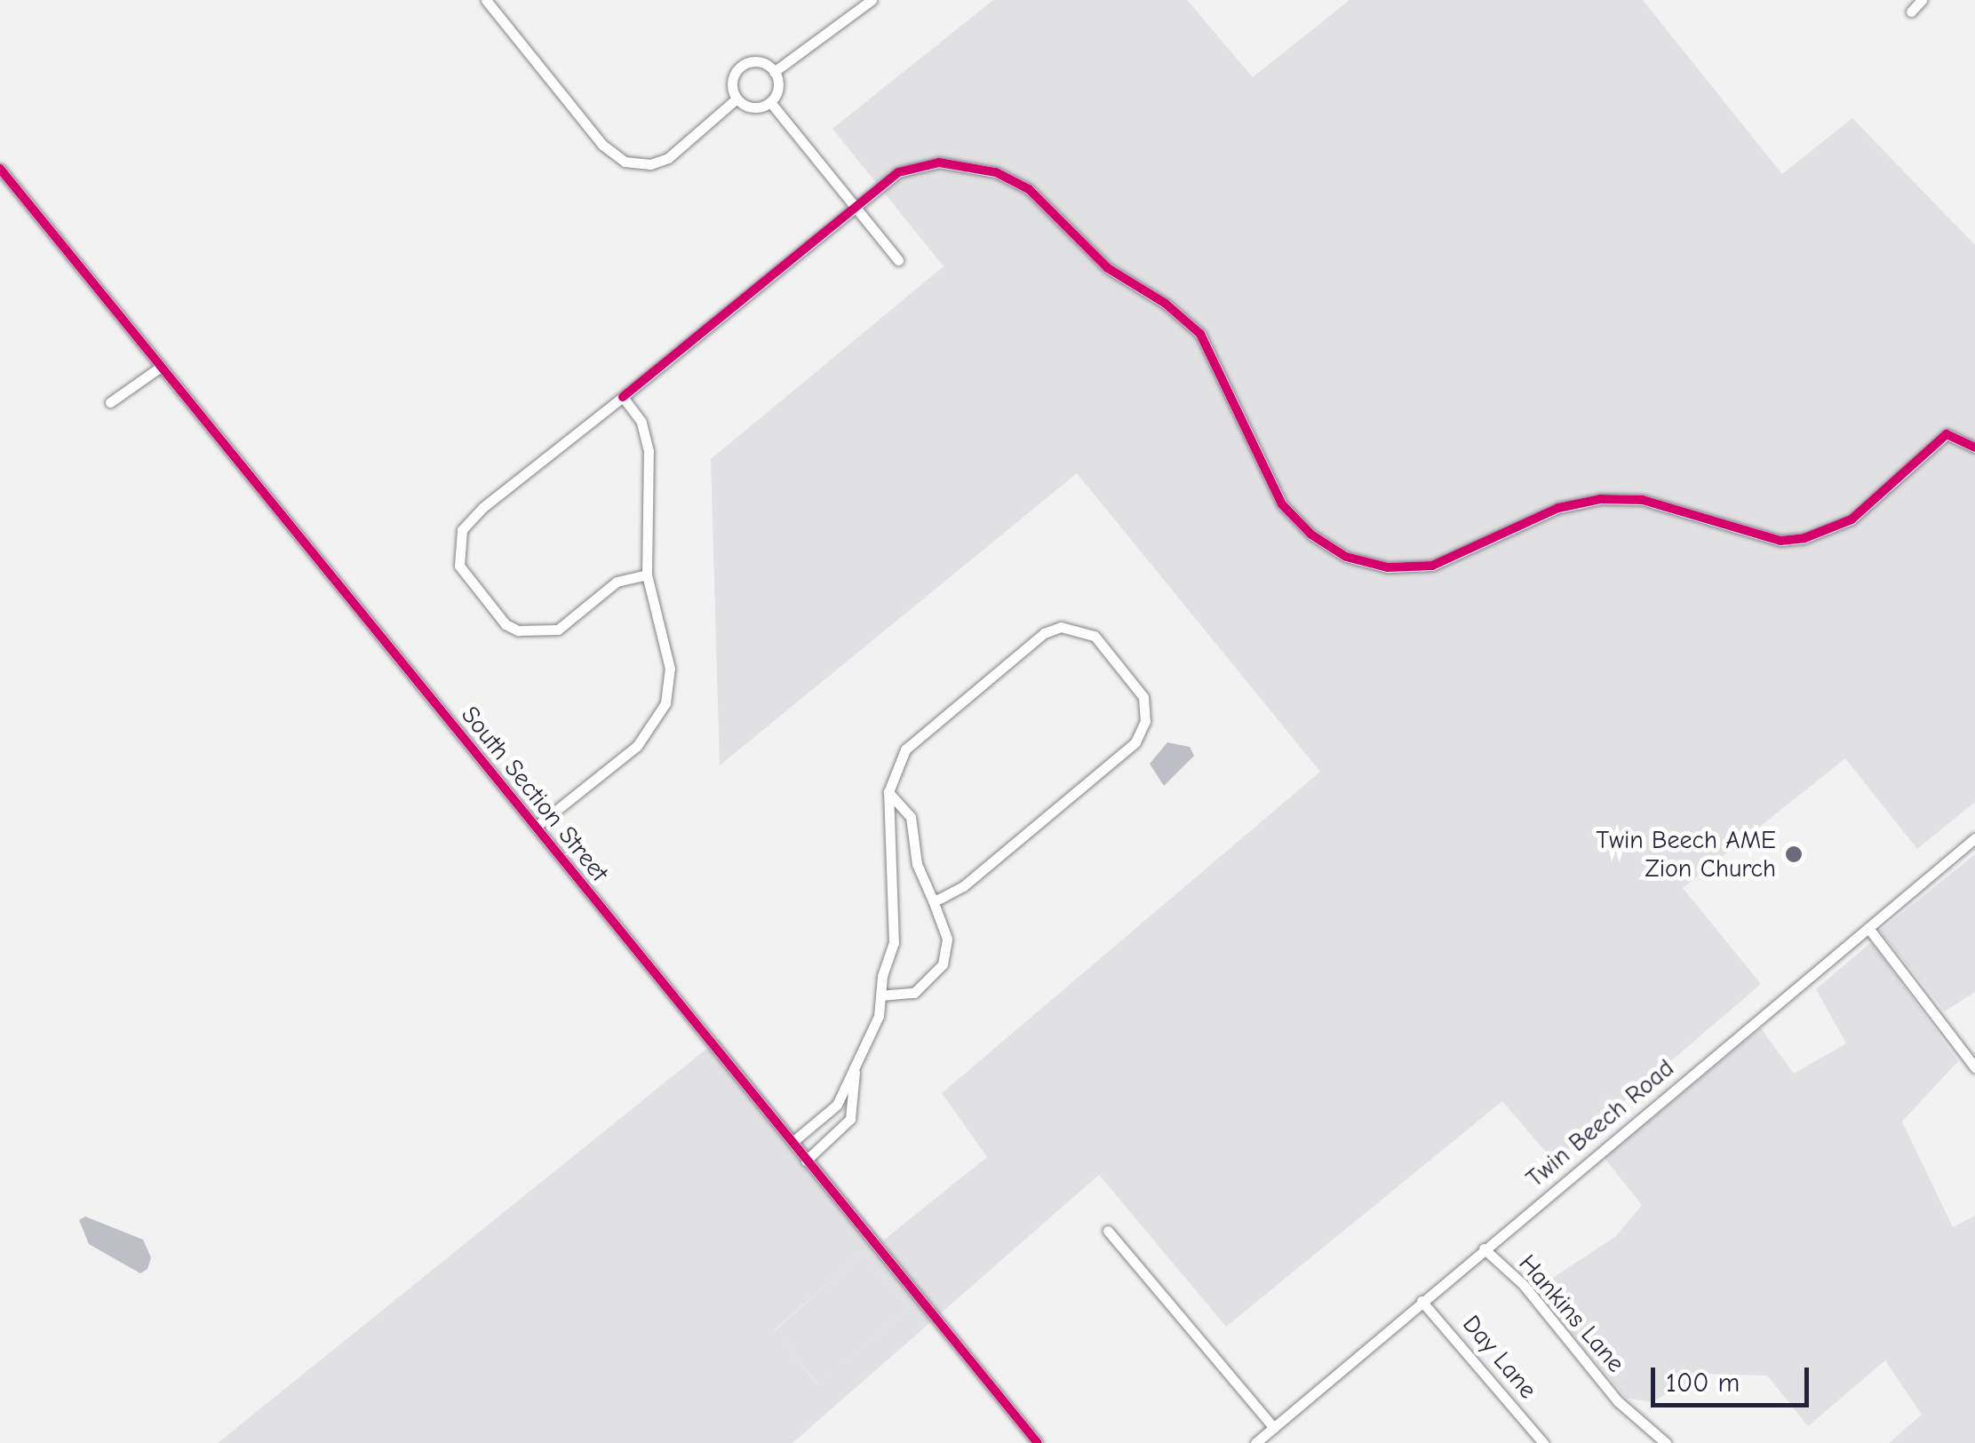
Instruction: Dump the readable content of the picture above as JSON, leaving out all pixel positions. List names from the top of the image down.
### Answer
{
  "streets": {
    "street": [
      "South Section Street",
      "Twin Beech Road",
      "Hankins Lane",
      "Day Lane"
    ]
  },
  "crossings": [
    ["Twin Beech Road", "Hankins Lane"],
    ["Twin Beech Road", "Day Lane"]
  ],
  "places": ["Twin Beech AME Zion Church"],
  "scale_bar": "100 m"
}
